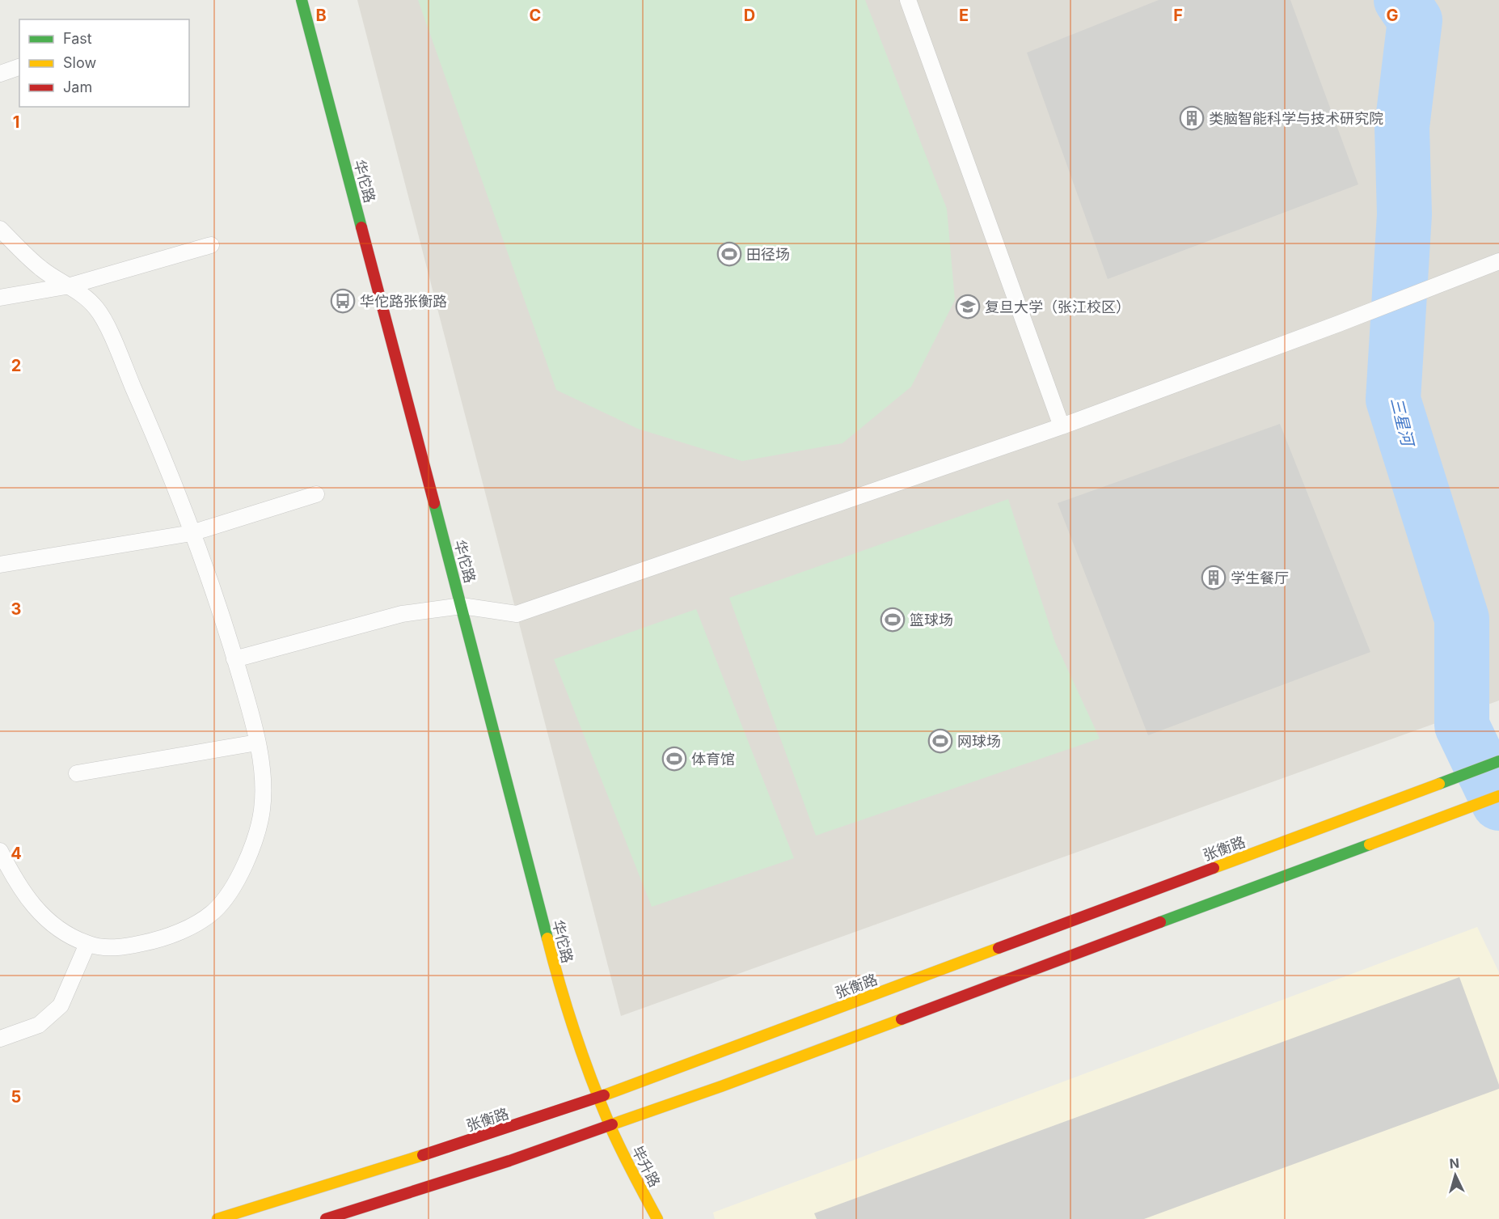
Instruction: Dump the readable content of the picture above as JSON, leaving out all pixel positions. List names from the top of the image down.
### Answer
{
  "streets": {
    "main road": ["华佗路", "张衡路", "毕升路"]
  },
  "crossings": [
    ["华佗路", "张衡路"],
    ["华佗路", "毕升路"]
  ],
  "water": ["三星河"],
  "places": {
    "building": ["类脑智能科学与技术研究院", "学生餐厅"],
    "sports": [
      "田径场",
      "篮球场",
      "网球场",
      "体育馆"
    ],
    "bus stop": ["华佗路张衡路"],
    "school or university": ["复旦大学（张江校区）"]
  },
  "legend": ["Fast", "Slow", "Jam"],
  "north": "top",
  "grid": {
    "columns": [
      "B",
      "C",
      "D",
      "E",
      "F",
      "G"
    ],
    "rows": [
      "1",
      "2",
      "3",
      "4",
      "5"
    ]
  }
}
